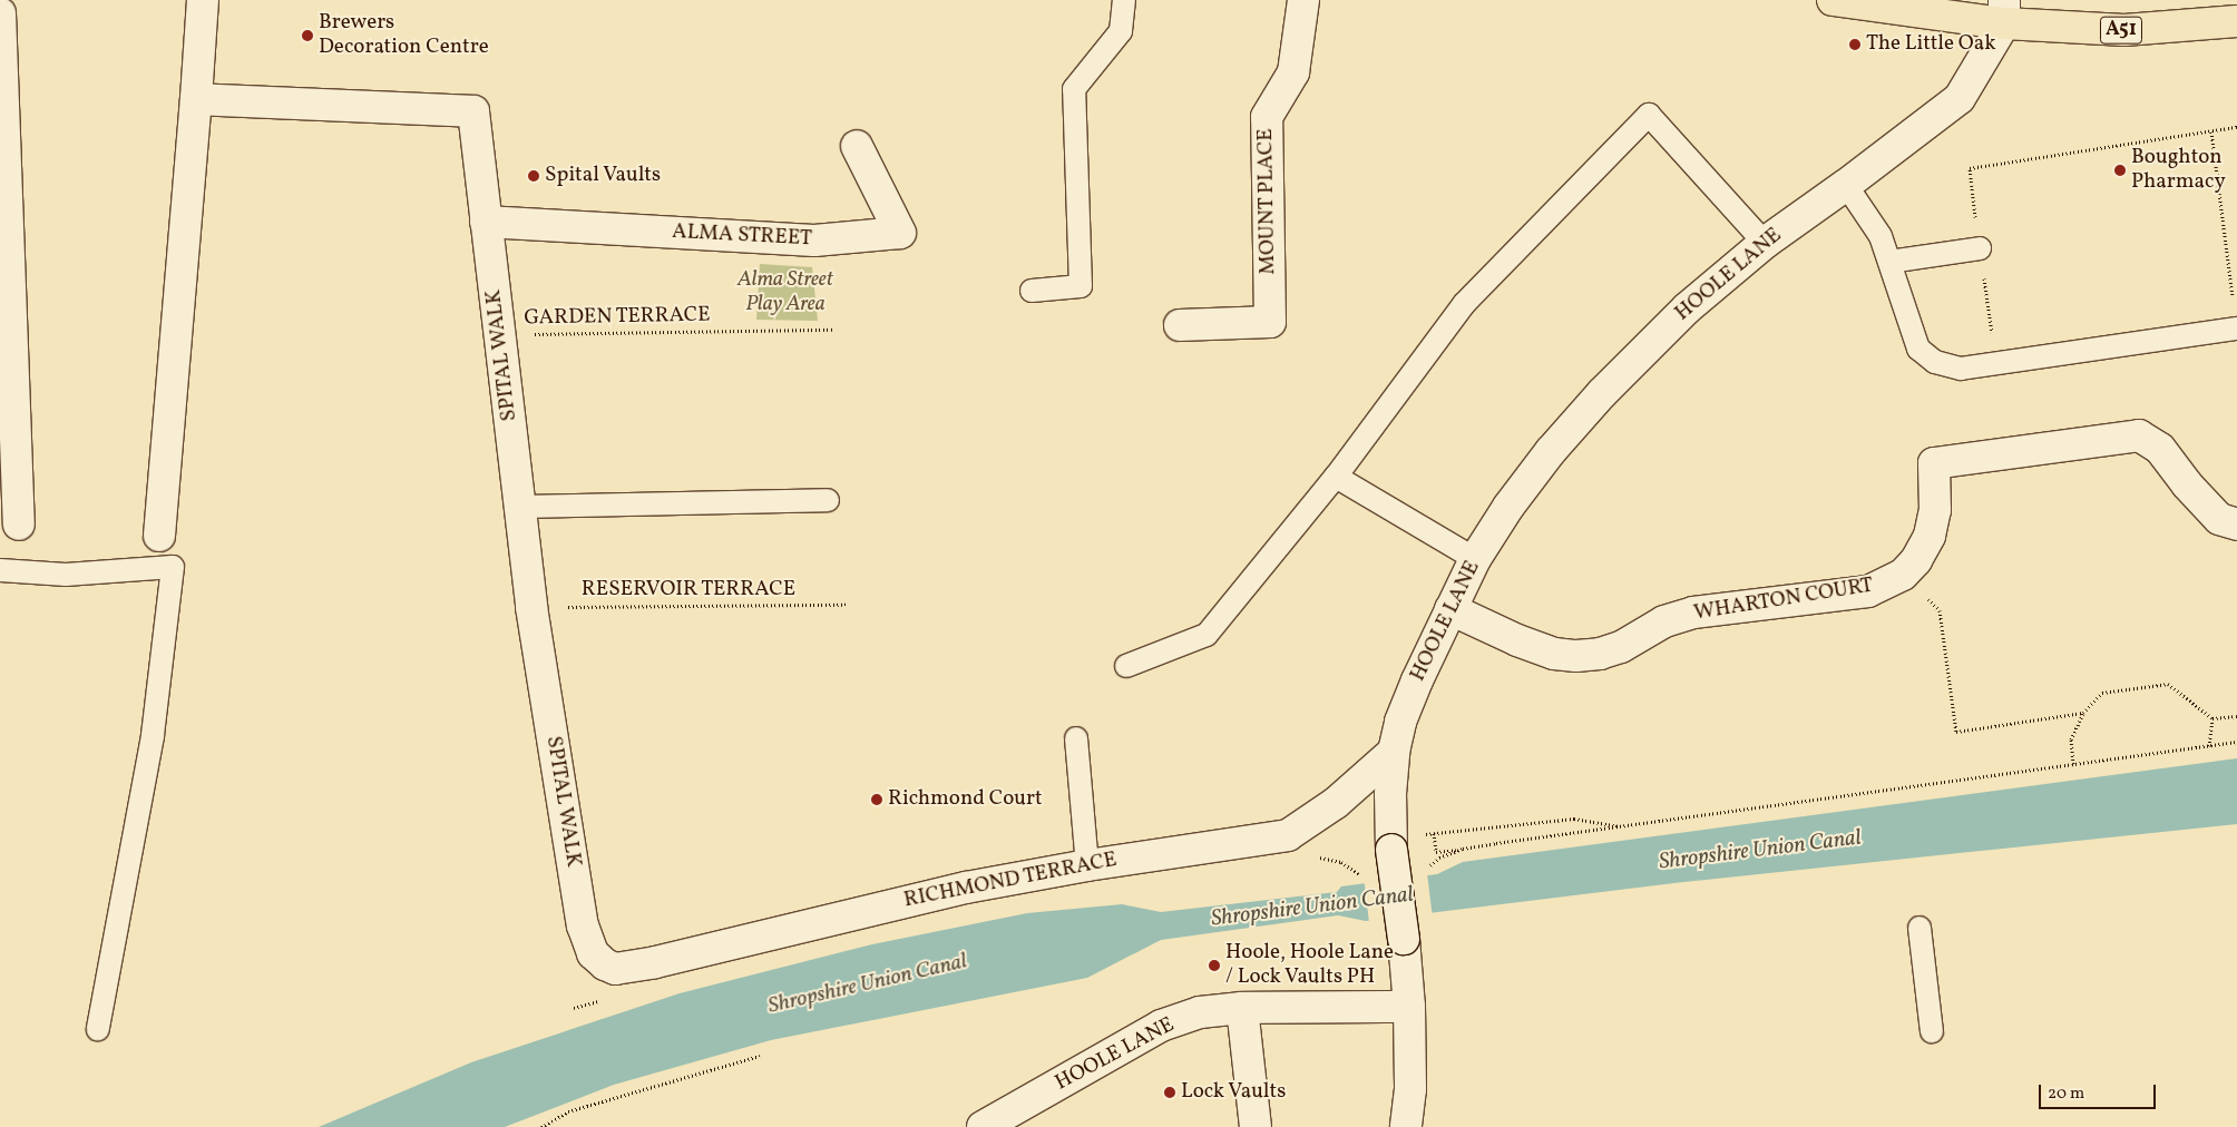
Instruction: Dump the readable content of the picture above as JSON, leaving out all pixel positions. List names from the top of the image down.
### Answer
{
  "streets": {
    "highway": ["A51"],
    "street": [
      "MOUNT PLACE",
      "ALMA STREET",
      "HOOLE LANE",
      "SPITAL WALK",
      "WHARTON COURT",
      "RICHMOND TERRACE"
    ],
    "path": ["GARDEN TERRACE", "RESERVOIR TERRACE"]
  },
  "crossings": [
    ["A51", "HOOLE LANE"],
    ["ALMA STREET", "SPITAL WALK"],
    ["HOOLE LANE", "WHARTON COURT"],
    ["HOOLE LANE", "RICHMOND TERRACE"],
    ["GARDEN TERRACE", "SPITAL WALK"],
    ["SPITAL WALK", "RESERVOIR TERRACE"],
    ["SPITAL WALK", "RICHMOND TERRACE"]
  ],
  "water": ["Shropshire Union Canal"],
  "parks": ["Alma Street Play Area"],
  "places": [
    "Brewers Decoration Centre",
    "The Little Oak",
    "Boughton Pharmacy",
    "Spital Vaults",
    "Richmond Court",
    "Hoole, Hoole Lane / Lock Vaults PH",
    "Lock Vaults"
  ],
  "scale_bar": "20 m"
}
